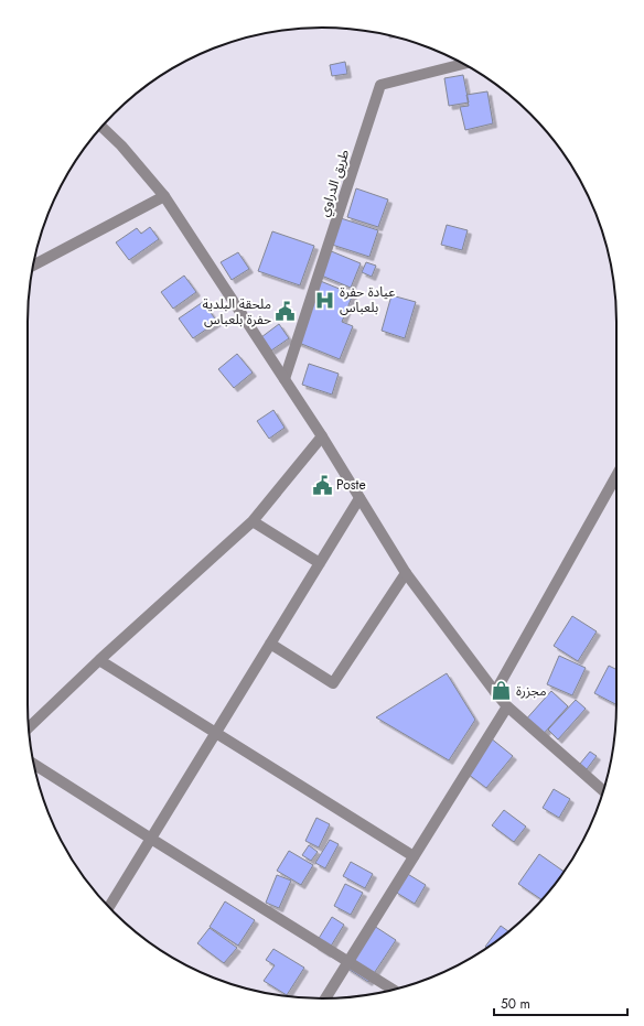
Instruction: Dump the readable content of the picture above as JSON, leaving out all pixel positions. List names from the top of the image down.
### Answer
{
  "streets": {
    "street": ["طريق الدراوي"]
  },
  "places": {
    "hospital": ["عيادة حفرة بلعباس"],
    "public building": ["ملحقة البلدية حفرة بلعباس", "Poste"],
    "shop": ["مجزرة"]
  },
  "scale_bar": "50 m"
}
